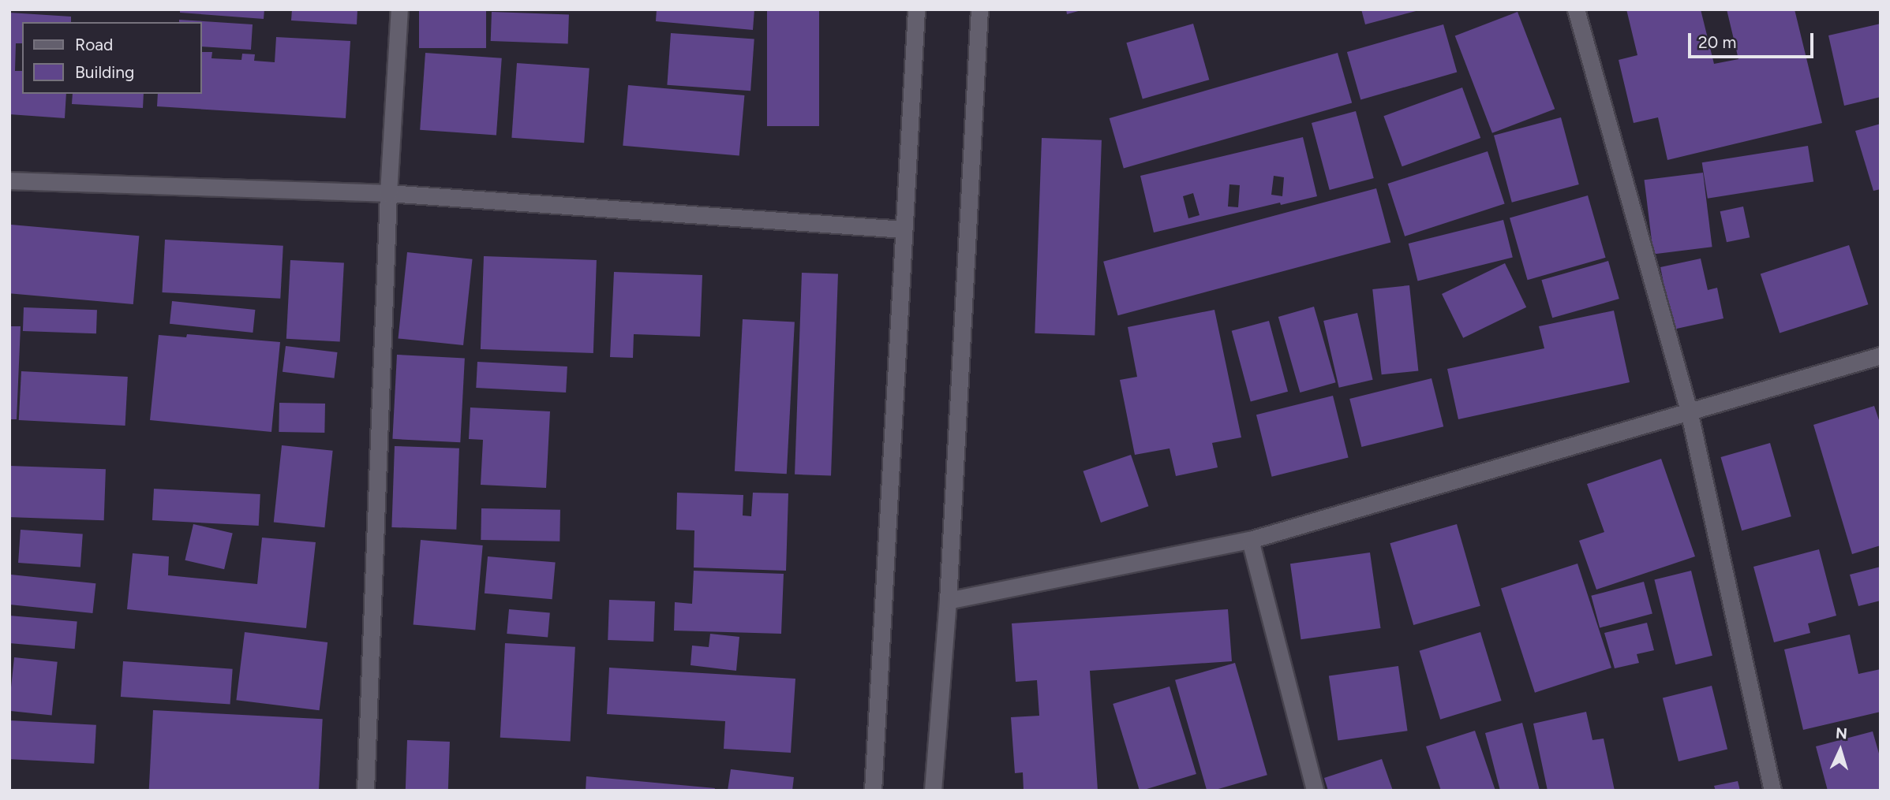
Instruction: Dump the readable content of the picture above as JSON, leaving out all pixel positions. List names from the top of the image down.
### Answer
{
  "legend": ["Road", "Building"],
  "scale_bar": "20 m",
  "north": "top"
}
